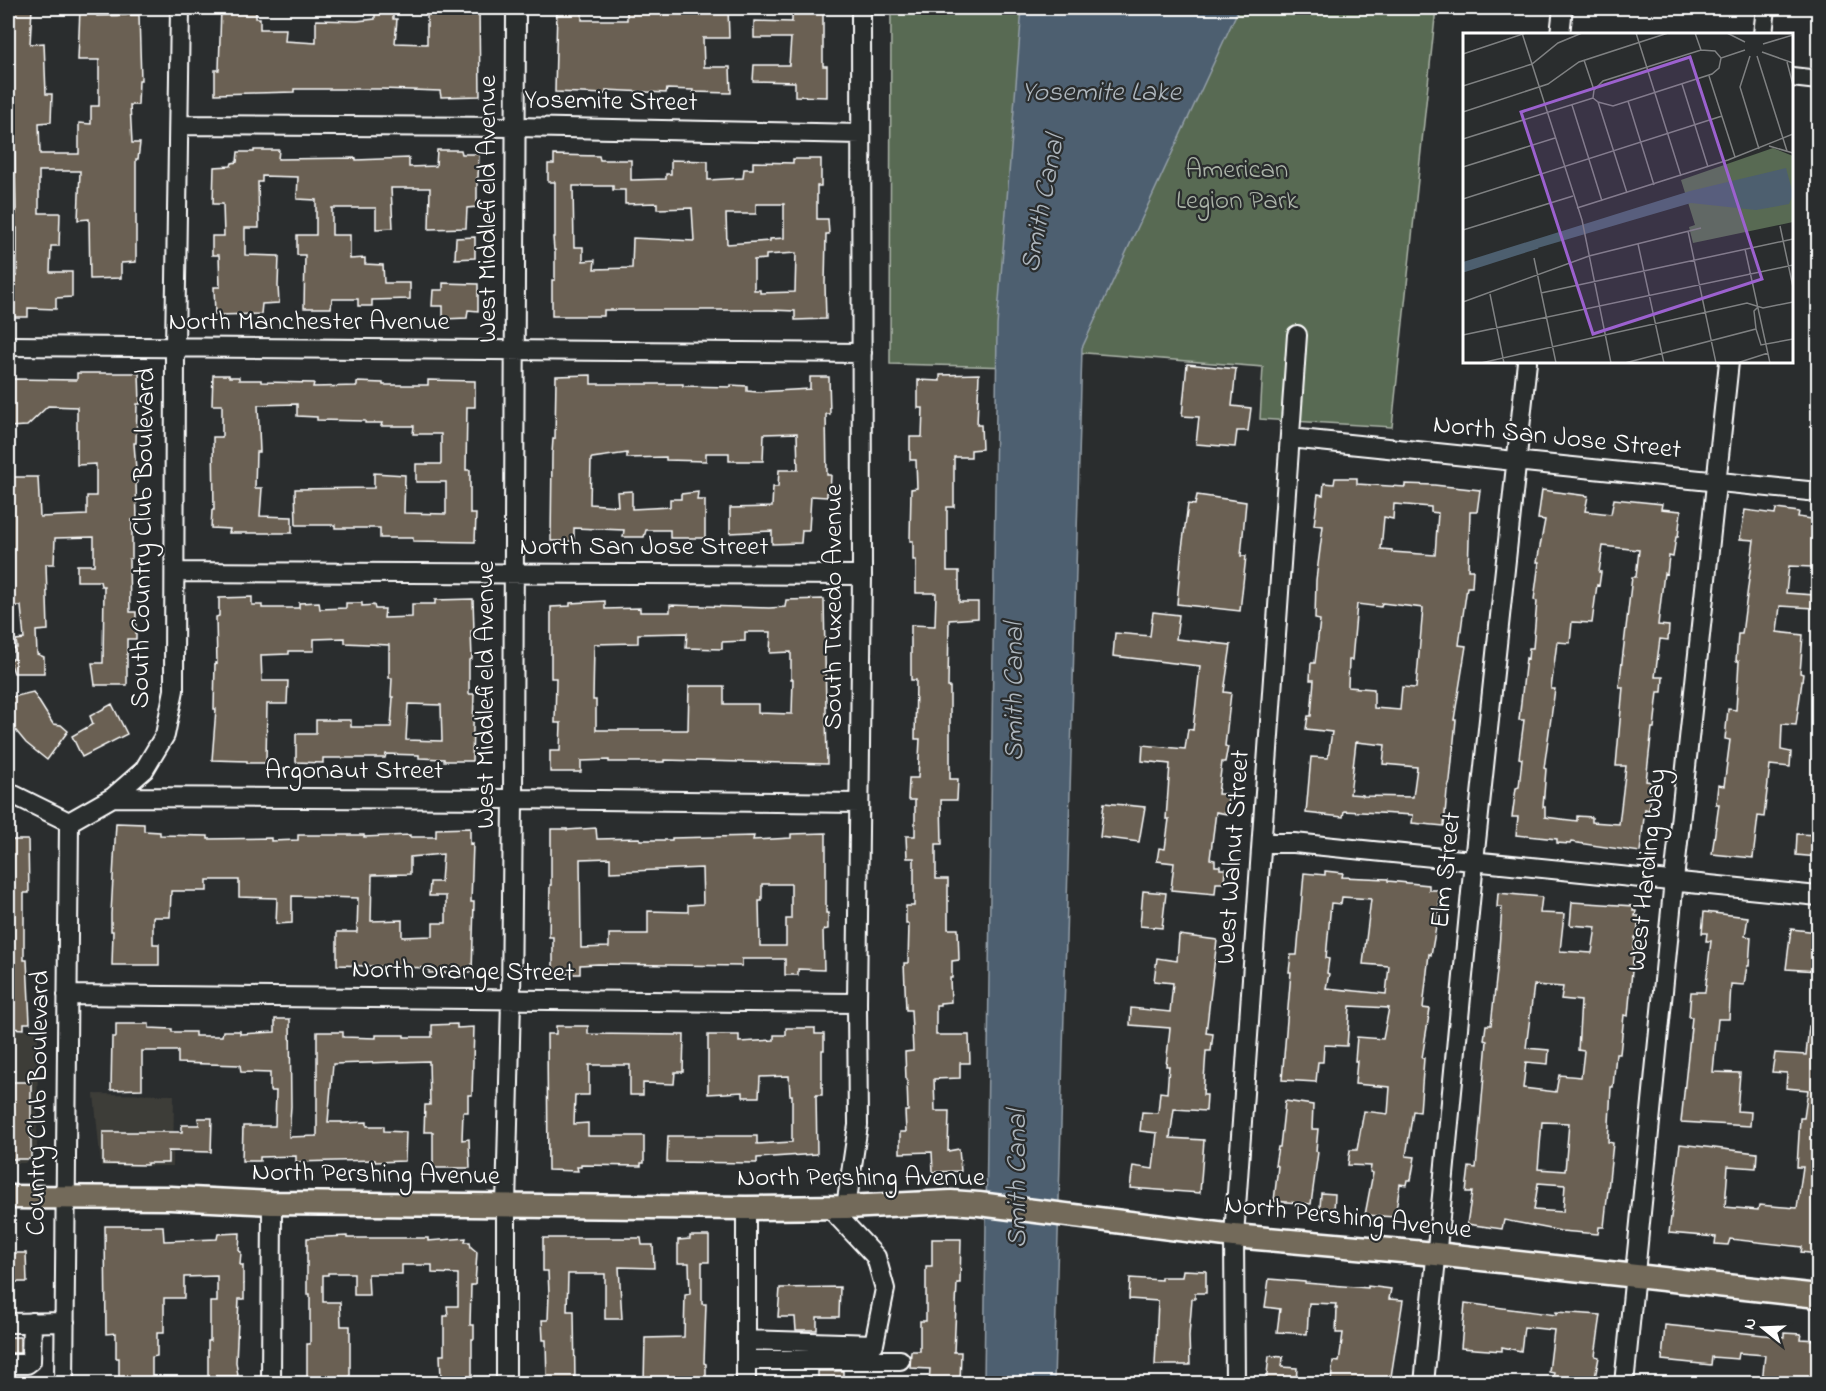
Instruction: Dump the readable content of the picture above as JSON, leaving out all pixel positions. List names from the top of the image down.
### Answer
{
  "streets": {
    "main road": ["North Pershing Avenue"],
    "street": [
      "Yosemite Street",
      "West Middlefield Avenue",
      "North Manchester Avenue",
      "North San Jose Street",
      "South Country Club Boulevard",
      "South Tuxedo Avenue",
      "Argonaut Street",
      "West Walnut Street",
      "Elm Street",
      "West Harding Way",
      "North Orange Street",
      "Country Club Boulevard"
    ]
  },
  "crossings": [
    ["Yosemite Street", "West Middlefield Avenue"],
    ["Yosemite Street", "South Country Club Boulevard"],
    ["Yosemite Street", "South Tuxedo Avenue"],
    ["West Middlefield Avenue", "North Manchester Avenue"],
    ["West Middlefield Avenue", "North San Jose Street"],
    ["West Middlefield Avenue", "Argonaut Street"],
    ["West Middlefield Avenue", "North Orange Street"],
    ["West Middlefield Avenue", "North Pershing Avenue"],
    ["North Manchester Avenue", "South Country Club Boulevard"],
    ["North Manchester Avenue", "South Tuxedo Avenue"],
    ["North San Jose Street", "South Country Club Boulevard"],
    ["North San Jose Street", "South Tuxedo Avenue"],
    ["North San Jose Street", "West Walnut Street"],
    ["North San Jose Street", "Elm Street"],
    ["North San Jose Street", "West Harding Way"],
    ["South Country Club Boulevard", "Argonaut Street"],
    ["South Tuxedo Avenue", "Argonaut Street"],
    ["South Tuxedo Avenue", "North Orange Street"],
    ["South Tuxedo Avenue", "North Pershing Avenue"],
    ["Argonaut Street", "Country Club Boulevard"],
    ["West Walnut Street", "North Pershing Avenue"],
    ["Elm Street", "North Pershing Avenue"],
    ["West Harding Way", "North Pershing Avenue"],
    ["North Orange Street", "Country Club Boulevard"],
    ["Country Club Boulevard", "North Pershing Avenue"]
  ],
  "water": ["Yosemite Lake", "Smith Canal"],
  "parks": ["American Legion Park"],
  "north": "left"
}
